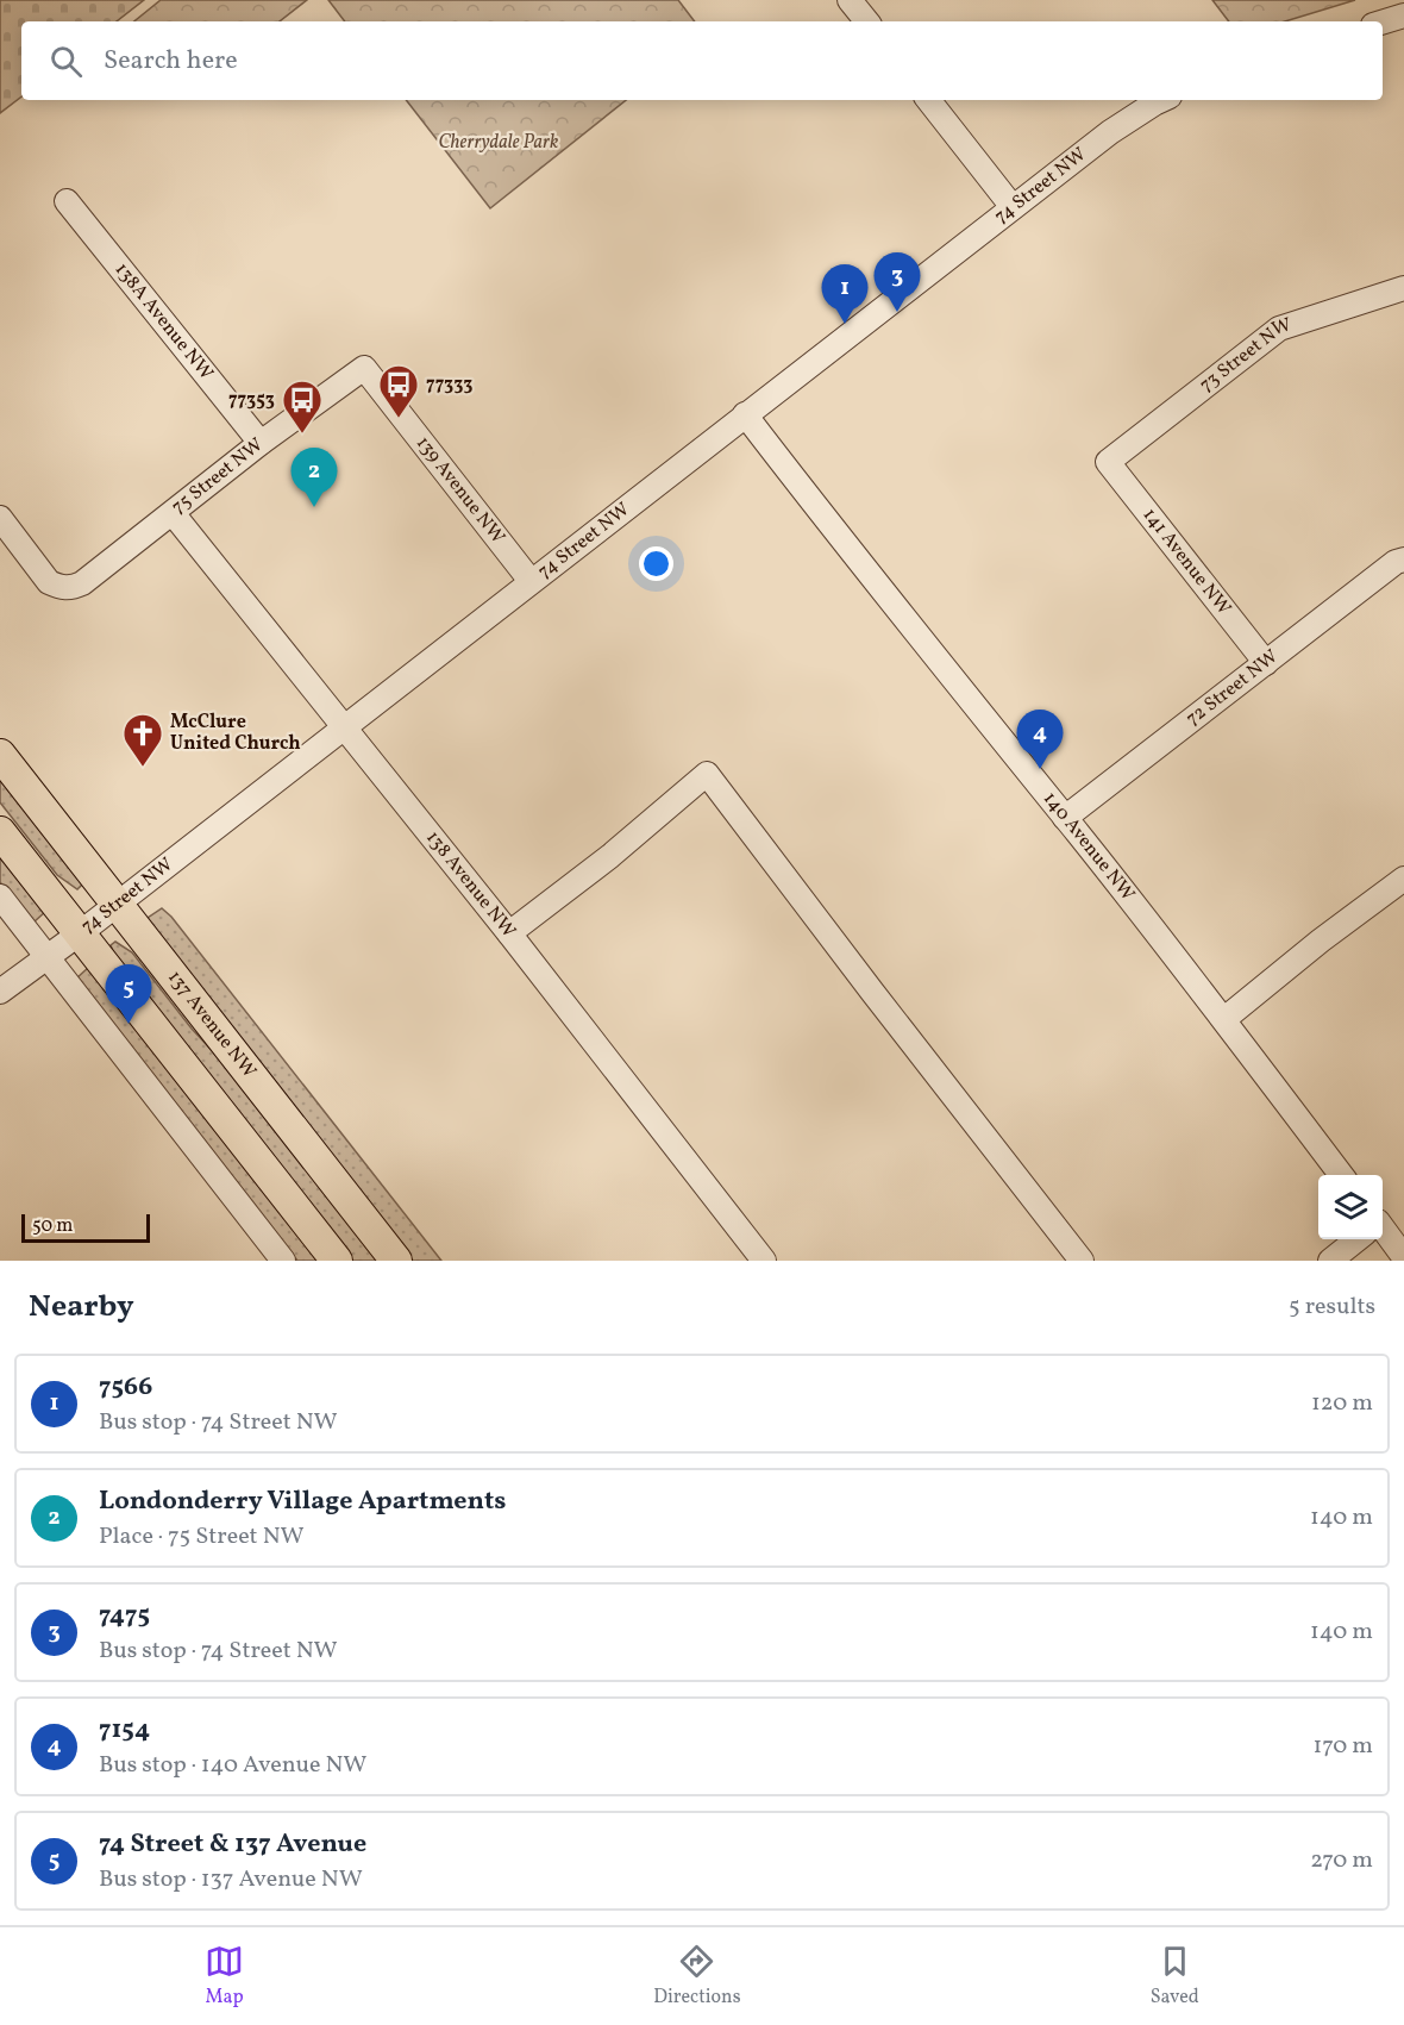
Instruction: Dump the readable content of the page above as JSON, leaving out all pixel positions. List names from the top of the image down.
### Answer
{
  "streets": {
    "main road": ["137 Avenue NW"],
    "street": [
      "74 Street NW",
      "138A Avenue NW",
      "73 Street NW",
      "75 Street NW",
      "139 Avenue NW",
      "141 Avenue NW",
      "72 Street NW",
      "140 Avenue NW",
      "138 Avenue NW"
    ]
  },
  "crossings": [
    ["74 Street NW", "139 Avenue NW"],
    ["74 Street NW", "140 Avenue NW"],
    ["74 Street NW", "138 Avenue NW"],
    ["74 Street NW", "137 Avenue NW"],
    ["138A Avenue NW", "75 Street NW"],
    ["73 Street NW", "141 Avenue NW"],
    ["75 Street NW", "139 Avenue NW"],
    ["75 Street NW", "138 Avenue NW"],
    ["141 Avenue NW", "72 Street NW"],
    ["72 Street NW", "140 Avenue NW"]
  ],
  "parks": ["Cherrydale Park"],
  "places": {
    "bus stop": ["77333", "77353"],
    "church": ["McClure United Church"]
  },
  "scale_bar": "50 m",
  "page": {
    "search": "Search here",
    "pins": [
      "3",
      "1",
      "2",
      "4",
      "5"
    ],
    "scale": "50 m",
    "heading": ["Nearby", "5 results"],
    "list": [
      {
        "mark": "1",
        "name": "7566",
        "note": "Bus stop · 74 Street NW",
        "value": "120 m"
      },
      {
        "mark": "2",
        "name": "Londonderry Village Apartments",
        "note": "Place · 75 Street NW",
        "value": "140 m"
      },
      {
        "mark": "3",
        "name": "7475",
        "note": "Bus stop · 74 Street NW",
        "value": "140 m"
      },
      {
        "mark": "4",
        "name": "7154",
        "note": "Bus stop · 140 Avenue NW",
        "value": "170 m"
      },
      {
        "mark": "5",
        "name": "74 Street & 137 Avenue",
        "note": "Bus stop · 137 Avenue NW",
        "value": "270 m"
      }
    ],
    "nav": ["Map", "Directions", "Saved"]
  }
}
